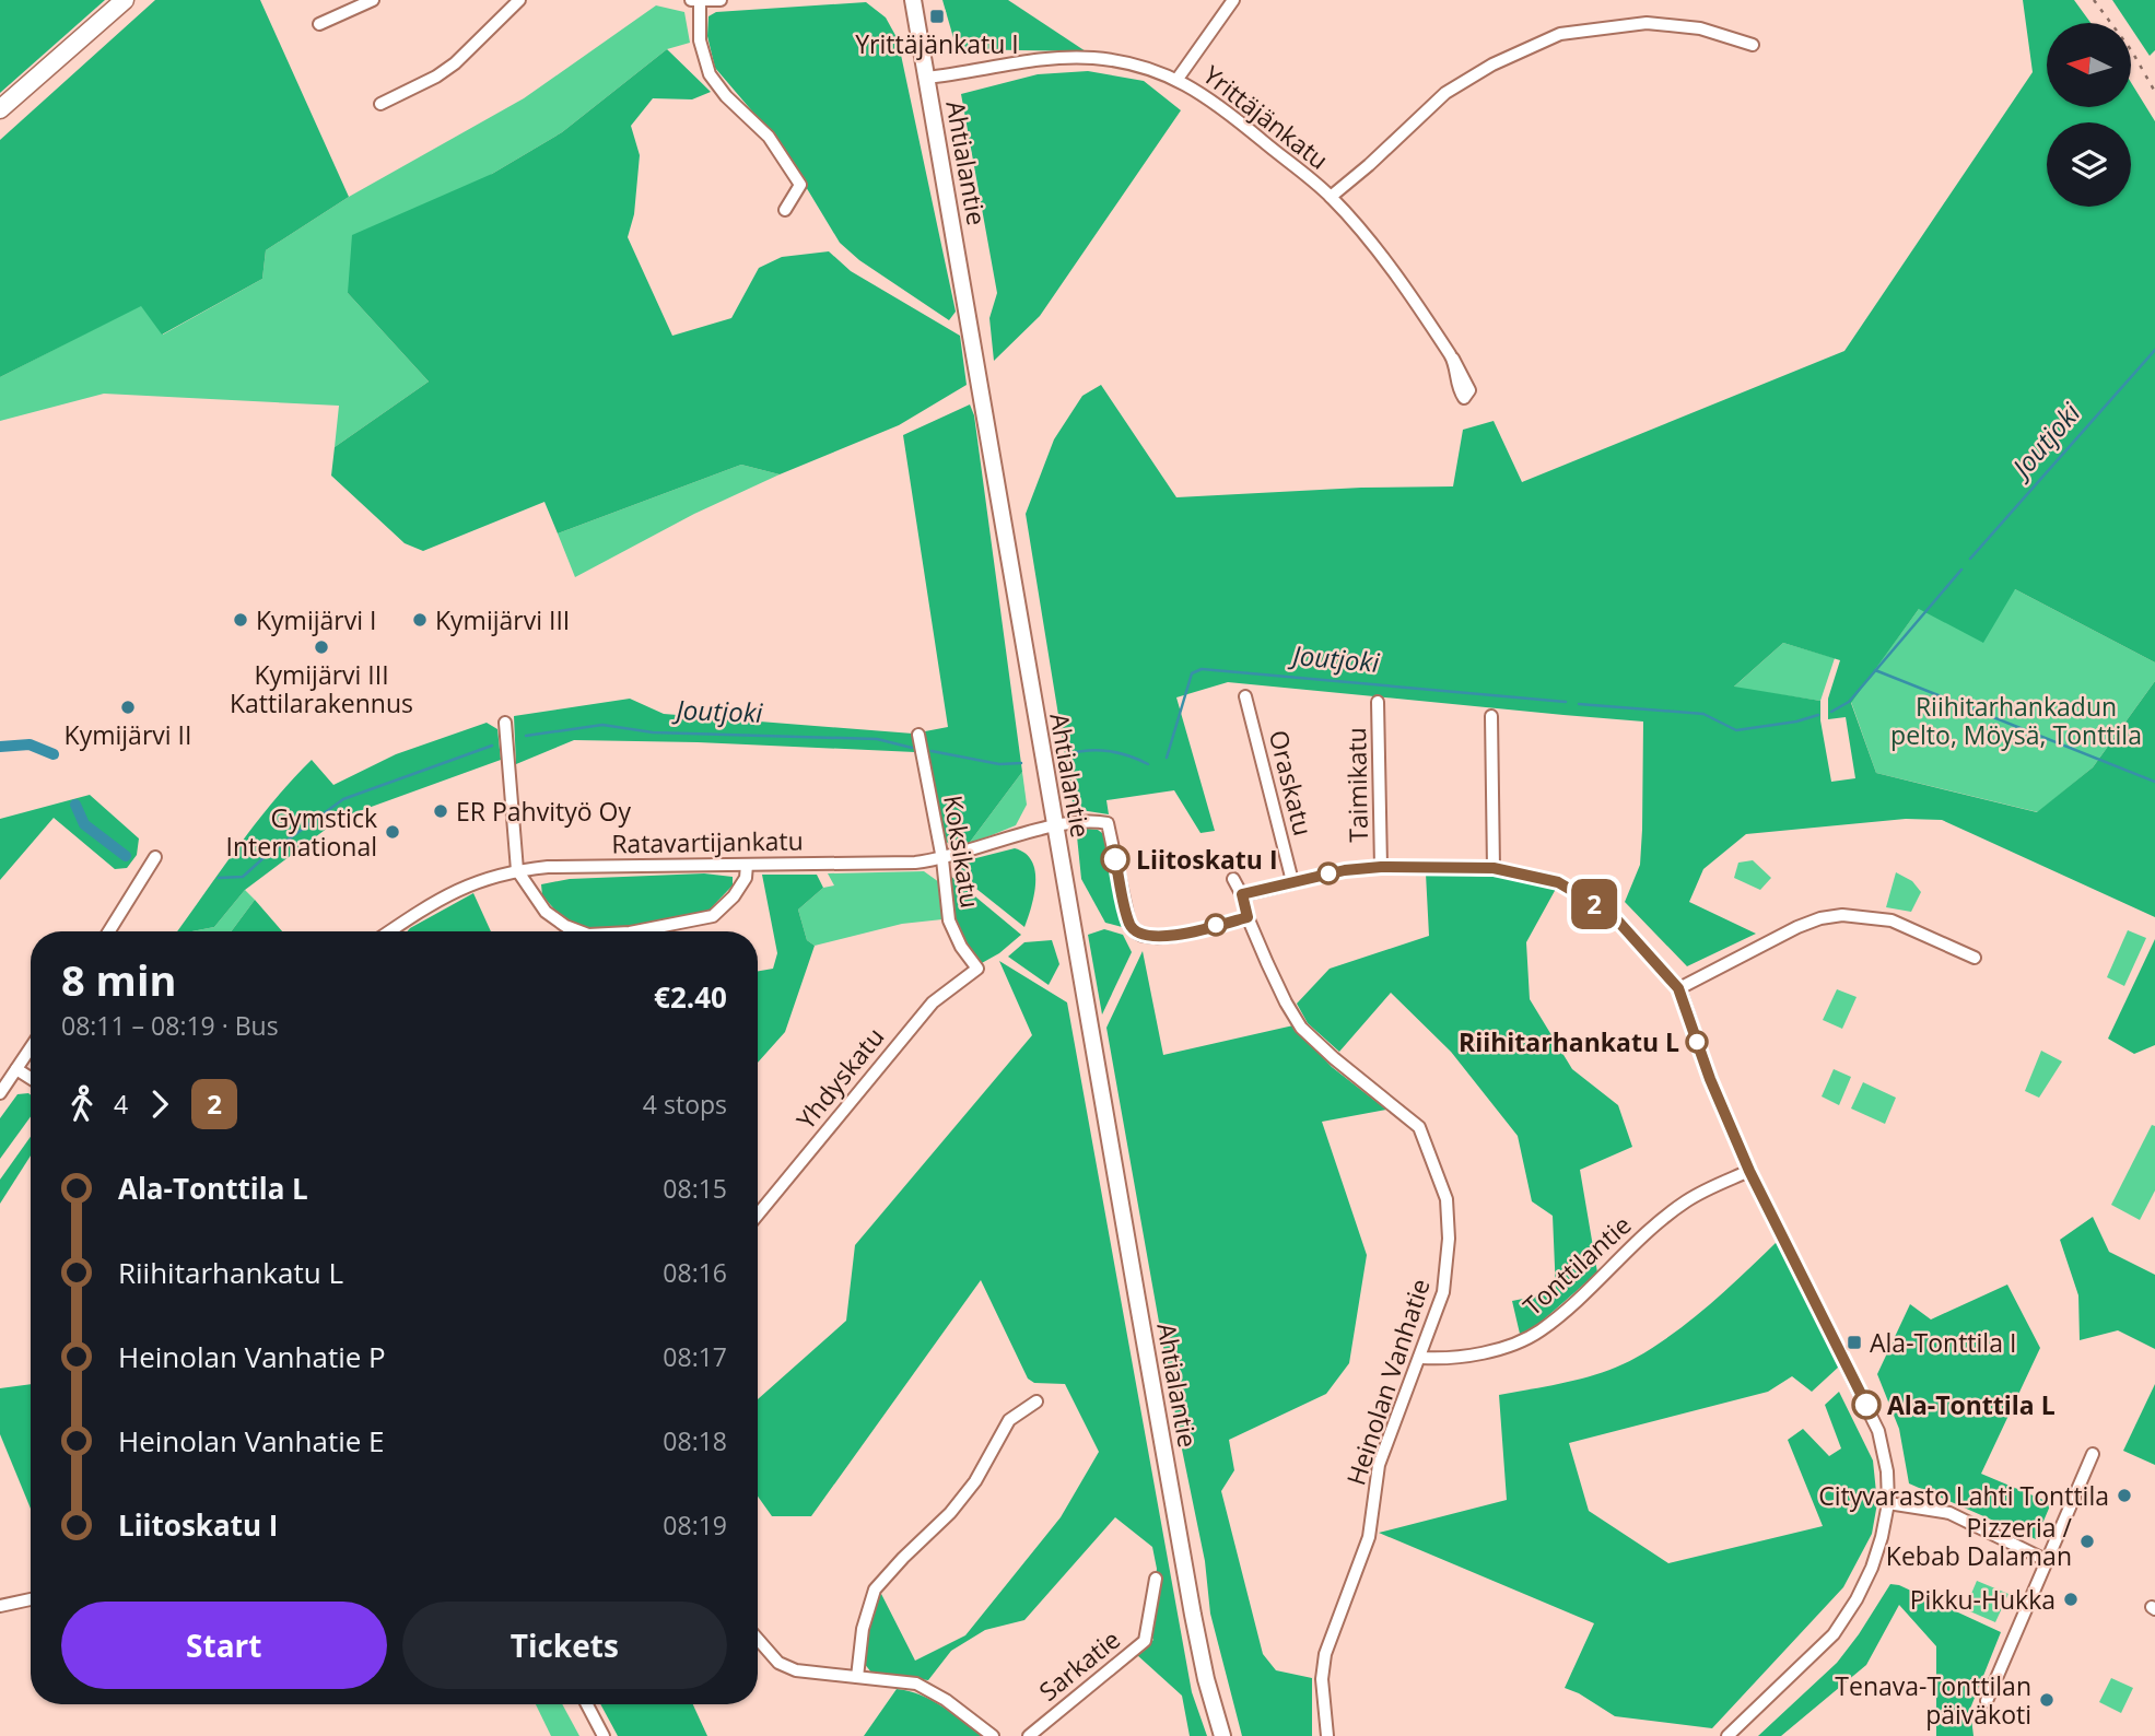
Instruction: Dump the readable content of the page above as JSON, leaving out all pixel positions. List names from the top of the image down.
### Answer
{
  "streets": {
    "main road": ["Ahtialantie"],
    "street": [
      "Yrittäjänkatu",
      "Oraskatu",
      "Taimikatu",
      "Ratavartijankatu",
      "Koksikatu",
      "Yhdyskatu",
      "Tonttilantie",
      "Heinolan Vanhatie",
      "Sarkatie"
    ]
  },
  "crossings": [
    ["Yrittäjänkatu", "Ahtialantie"],
    ["Ahtialantie", "Ratavartijankatu"],
    ["Ratavartijankatu", "Koksikatu"],
    ["Ratavartijankatu", "Heinolan Vanhatie"],
    ["Koksikatu", "Yhdyskatu"],
    ["Tonttilantie", "Heinolan Vanhatie"]
  ],
  "water": ["Joutjoki"],
  "parks": ["Riihitarhankadun pelto, Möysä, Tonttila"],
  "places": {
    "transit": ["Yrittäjänkatu I", "Ala-Tonttila I"],
    "other": [
      "Kymijärvi I",
      "Kymijärvi III",
      "Kymijärvi III Kattilarakennus",
      "Kymijärvi II",
      "ER Pahvityö Oy",
      "Gymstick International",
      "Liitoskatu I",
      "Riihitarhankatu L",
      "Ala-Tonttila L",
      "Cityvarasto Lahti Tonttila",
      "Pizzeria / Kebab Dalaman",
      "Pikku-Hukka",
      "Tenava-Tonttilan päiväkoti"
    ]
  },
  "lines": ["bus line 2"],
  "north": "left",
  "page": {
    "on_map": "2",
    "heading": ["8 min", "08:11 – 08:19 · Bus", "€2.40"],
    "legs": ["4", "2", "4 stops"],
    "list": [
      {
        "name": "Ala-Tonttila L",
        "value": "08:15"
      },
      {
        "name": "Riihitarhankatu L",
        "value": "08:16"
      },
      {
        "name": "Heinolan Vanhatie P",
        "value": "08:17"
      },
      {
        "name": "Heinolan Vanhatie E",
        "value": "08:18"
      },
      {
        "name": "Liitoskatu I",
        "value": "08:19"
      }
    ],
    "buttons": ["Start", "Tickets"]
  }
}
